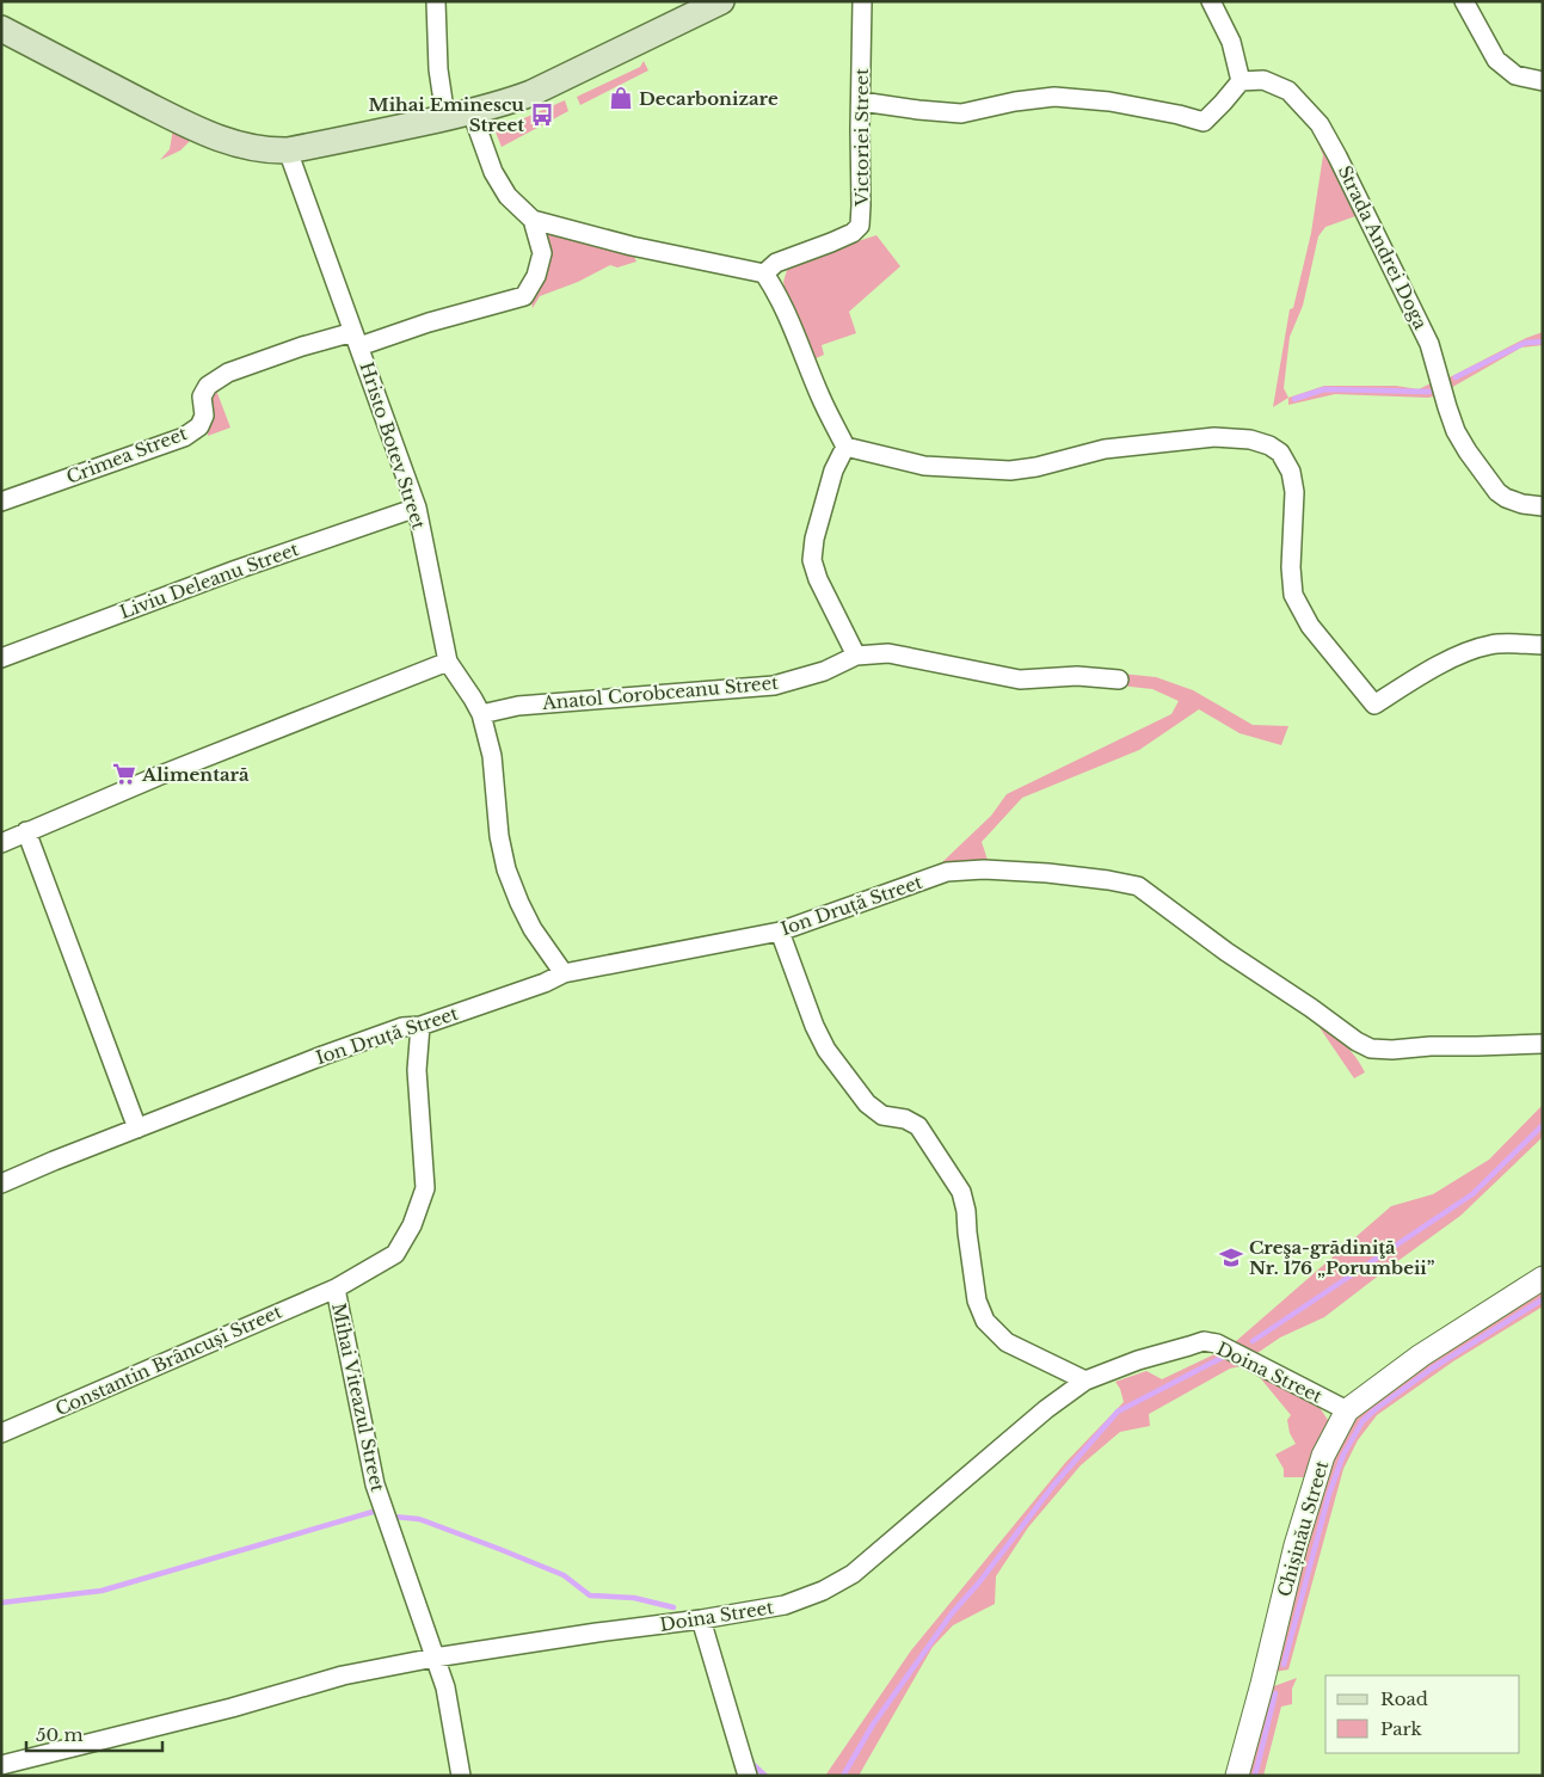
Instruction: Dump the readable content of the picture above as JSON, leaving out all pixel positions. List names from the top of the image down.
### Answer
{
  "streets": {
    "street": [
      "Victoriei Street",
      "Strada Andrei Doga",
      "Hristo Botev Street",
      "Crimea Street",
      "Liviu Deleanu Street",
      "Anatol Corobceanu Street",
      "Ion Druță Street",
      "Constantin Brâncuși Street",
      "Doina Street",
      "Mihai Viteazul Street",
      "Chișinău Street"
    ]
  },
  "crossings": [
    ["Hristo Botev Street", "Crimea Street"],
    ["Hristo Botev Street", "Liviu Deleanu Street"],
    ["Hristo Botev Street", "Anatol Corobceanu Street"],
    ["Hristo Botev Street", "Ion Druță Street"],
    ["Ion Druță Street", "Mihai Viteazul Street"],
    ["Constantin Brâncuși Street", "Mihai Viteazul Street"],
    ["Doina Street", "Mihai Viteazul Street"],
    ["Doina Street", "Chișinău Street"]
  ],
  "places": {
    "shop": ["Decarbonizare"],
    "bus stop": ["Mihai Eminescu Street"],
    "supermarket": ["Alimentară"],
    "school or university": ["Creşa-grădiniţă Nr. 176 „Porumbeii”"]
  },
  "legend": ["Road", "Park"],
  "scale_bar": "50 m"
}
